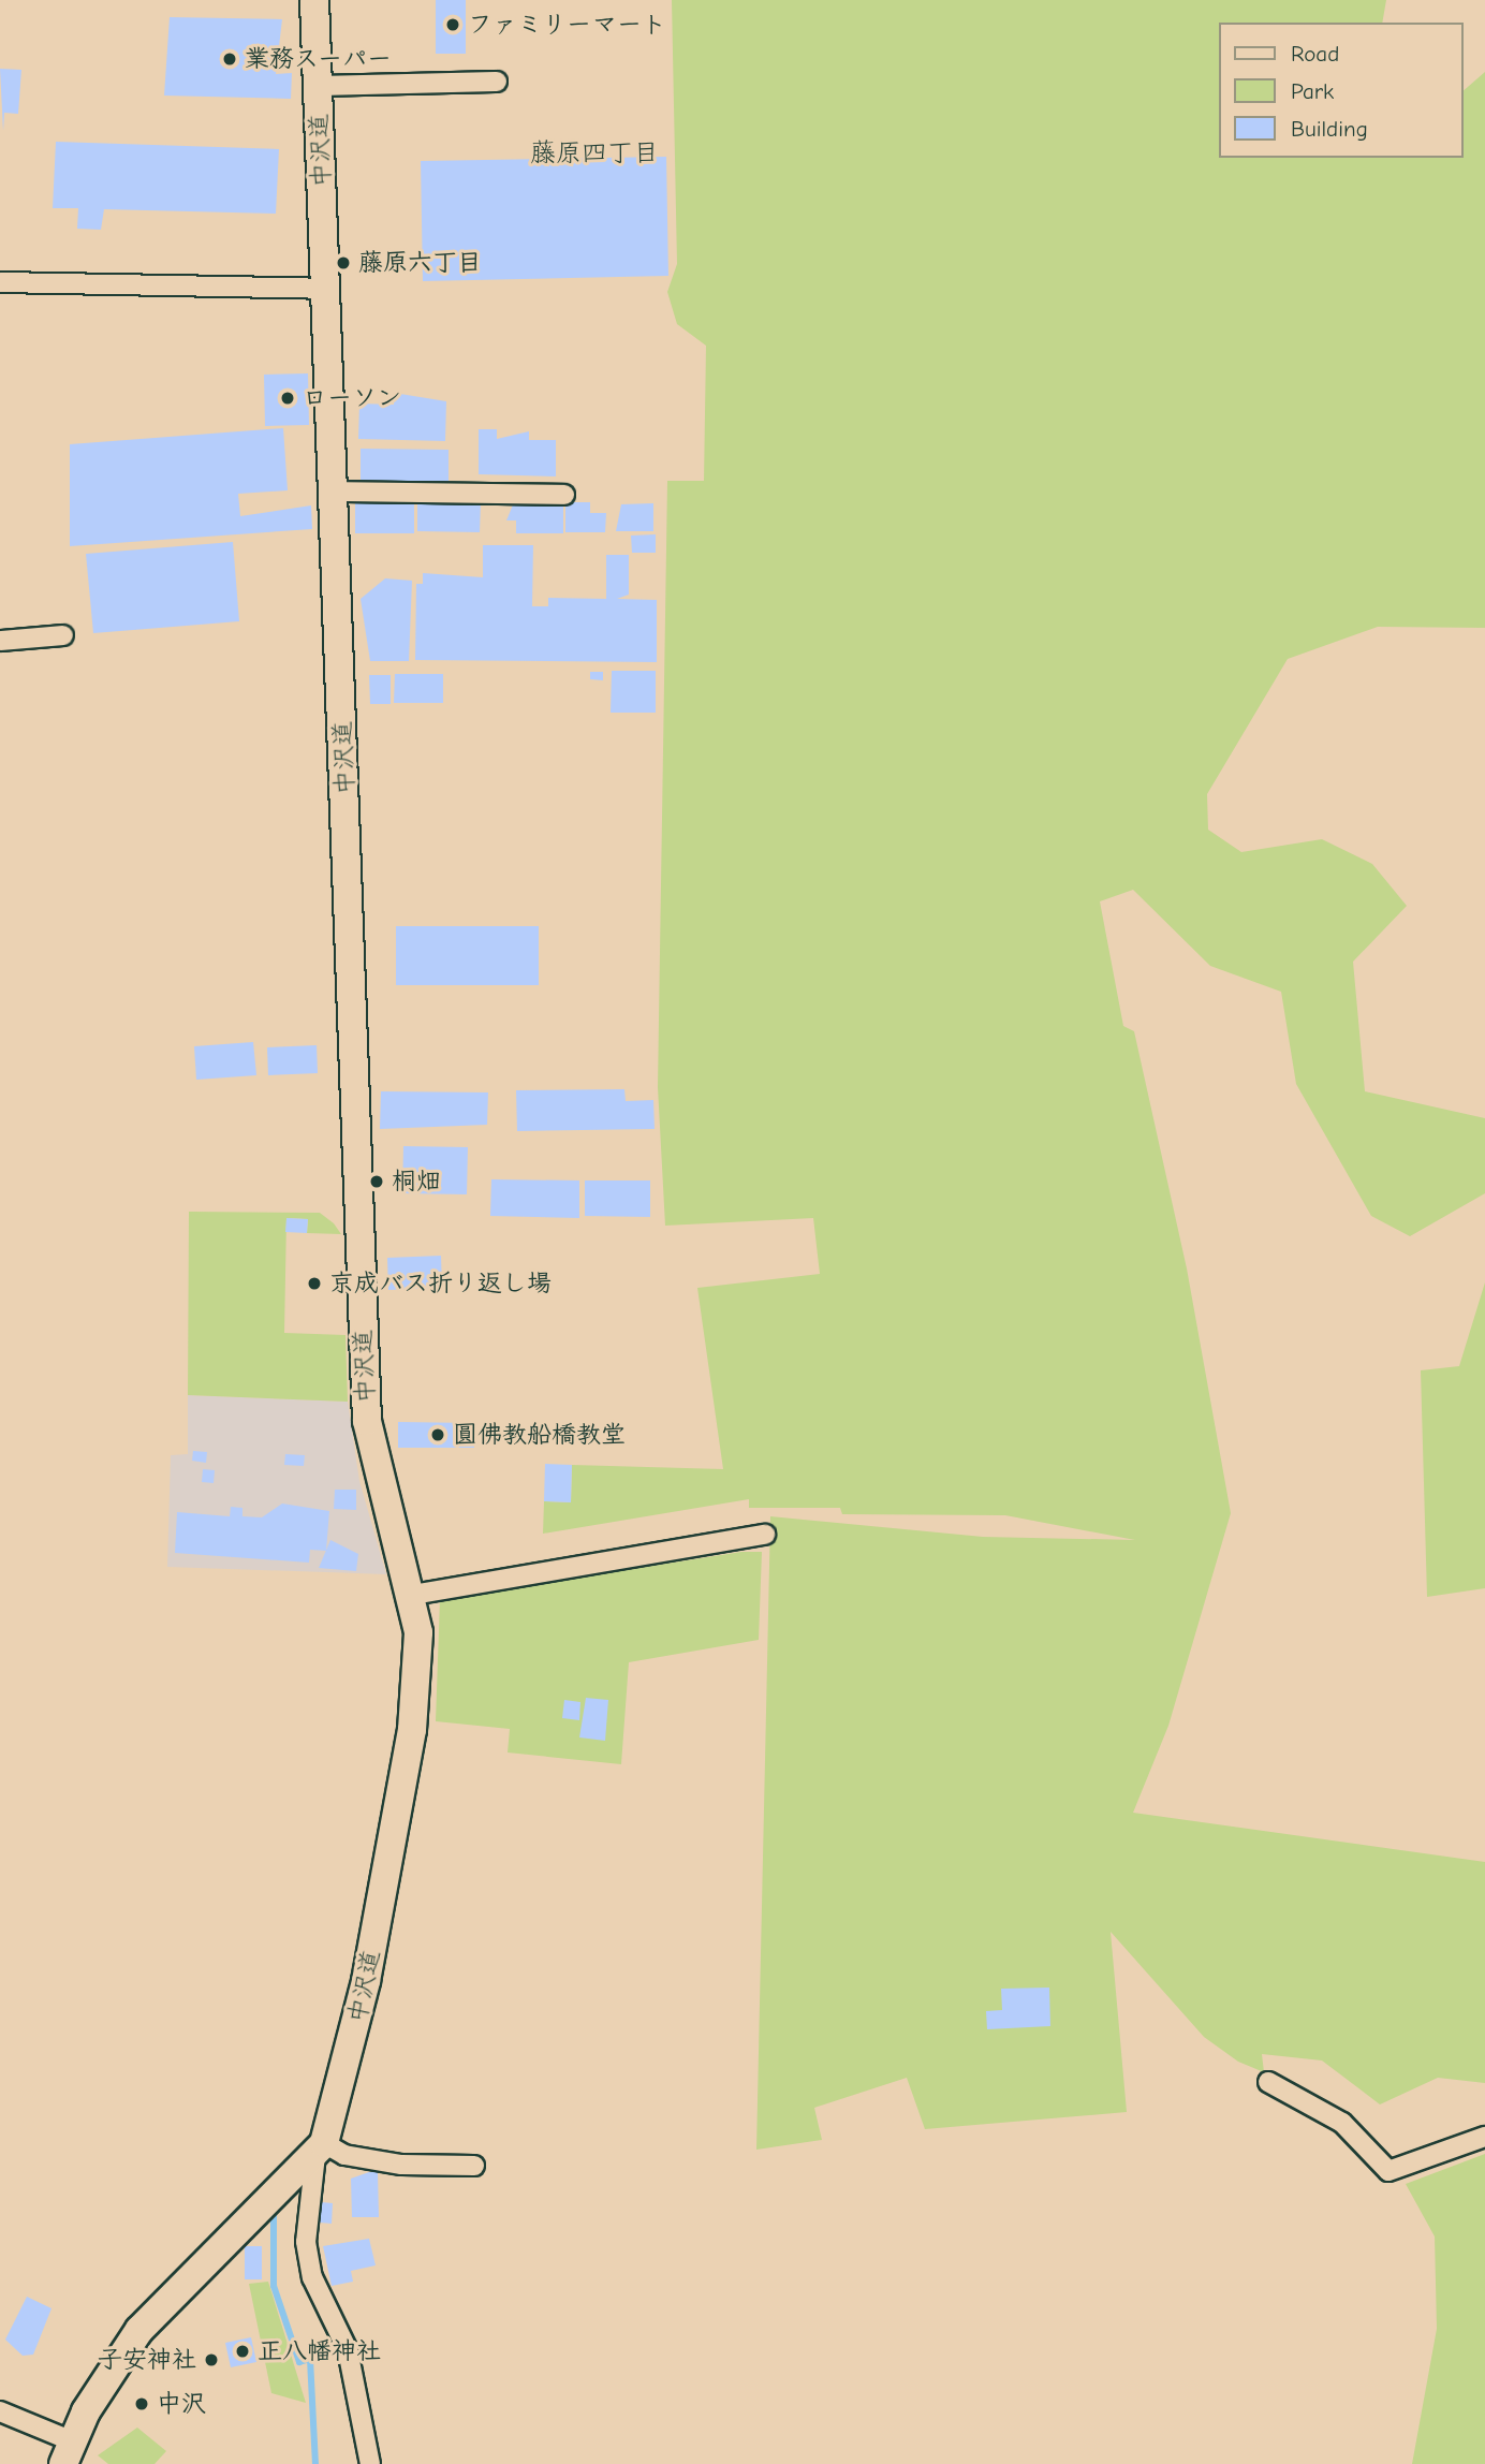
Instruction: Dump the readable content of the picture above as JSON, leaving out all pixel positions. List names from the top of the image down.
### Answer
{
  "streets": {
    "street": ["中沢道"]
  },
  "districts": ["藤原四丁目"],
  "places": [
    "ファミリーマート",
    "業務スーパー",
    "藤原六丁目",
    "ローソン",
    "桐畑",
    "京成バス折り返し場",
    "圓佛教船橋教堂",
    "正八幡神社",
    "子安神社",
    "中沢"
  ],
  "legend": ["Road", "Park", "Building"]
}
